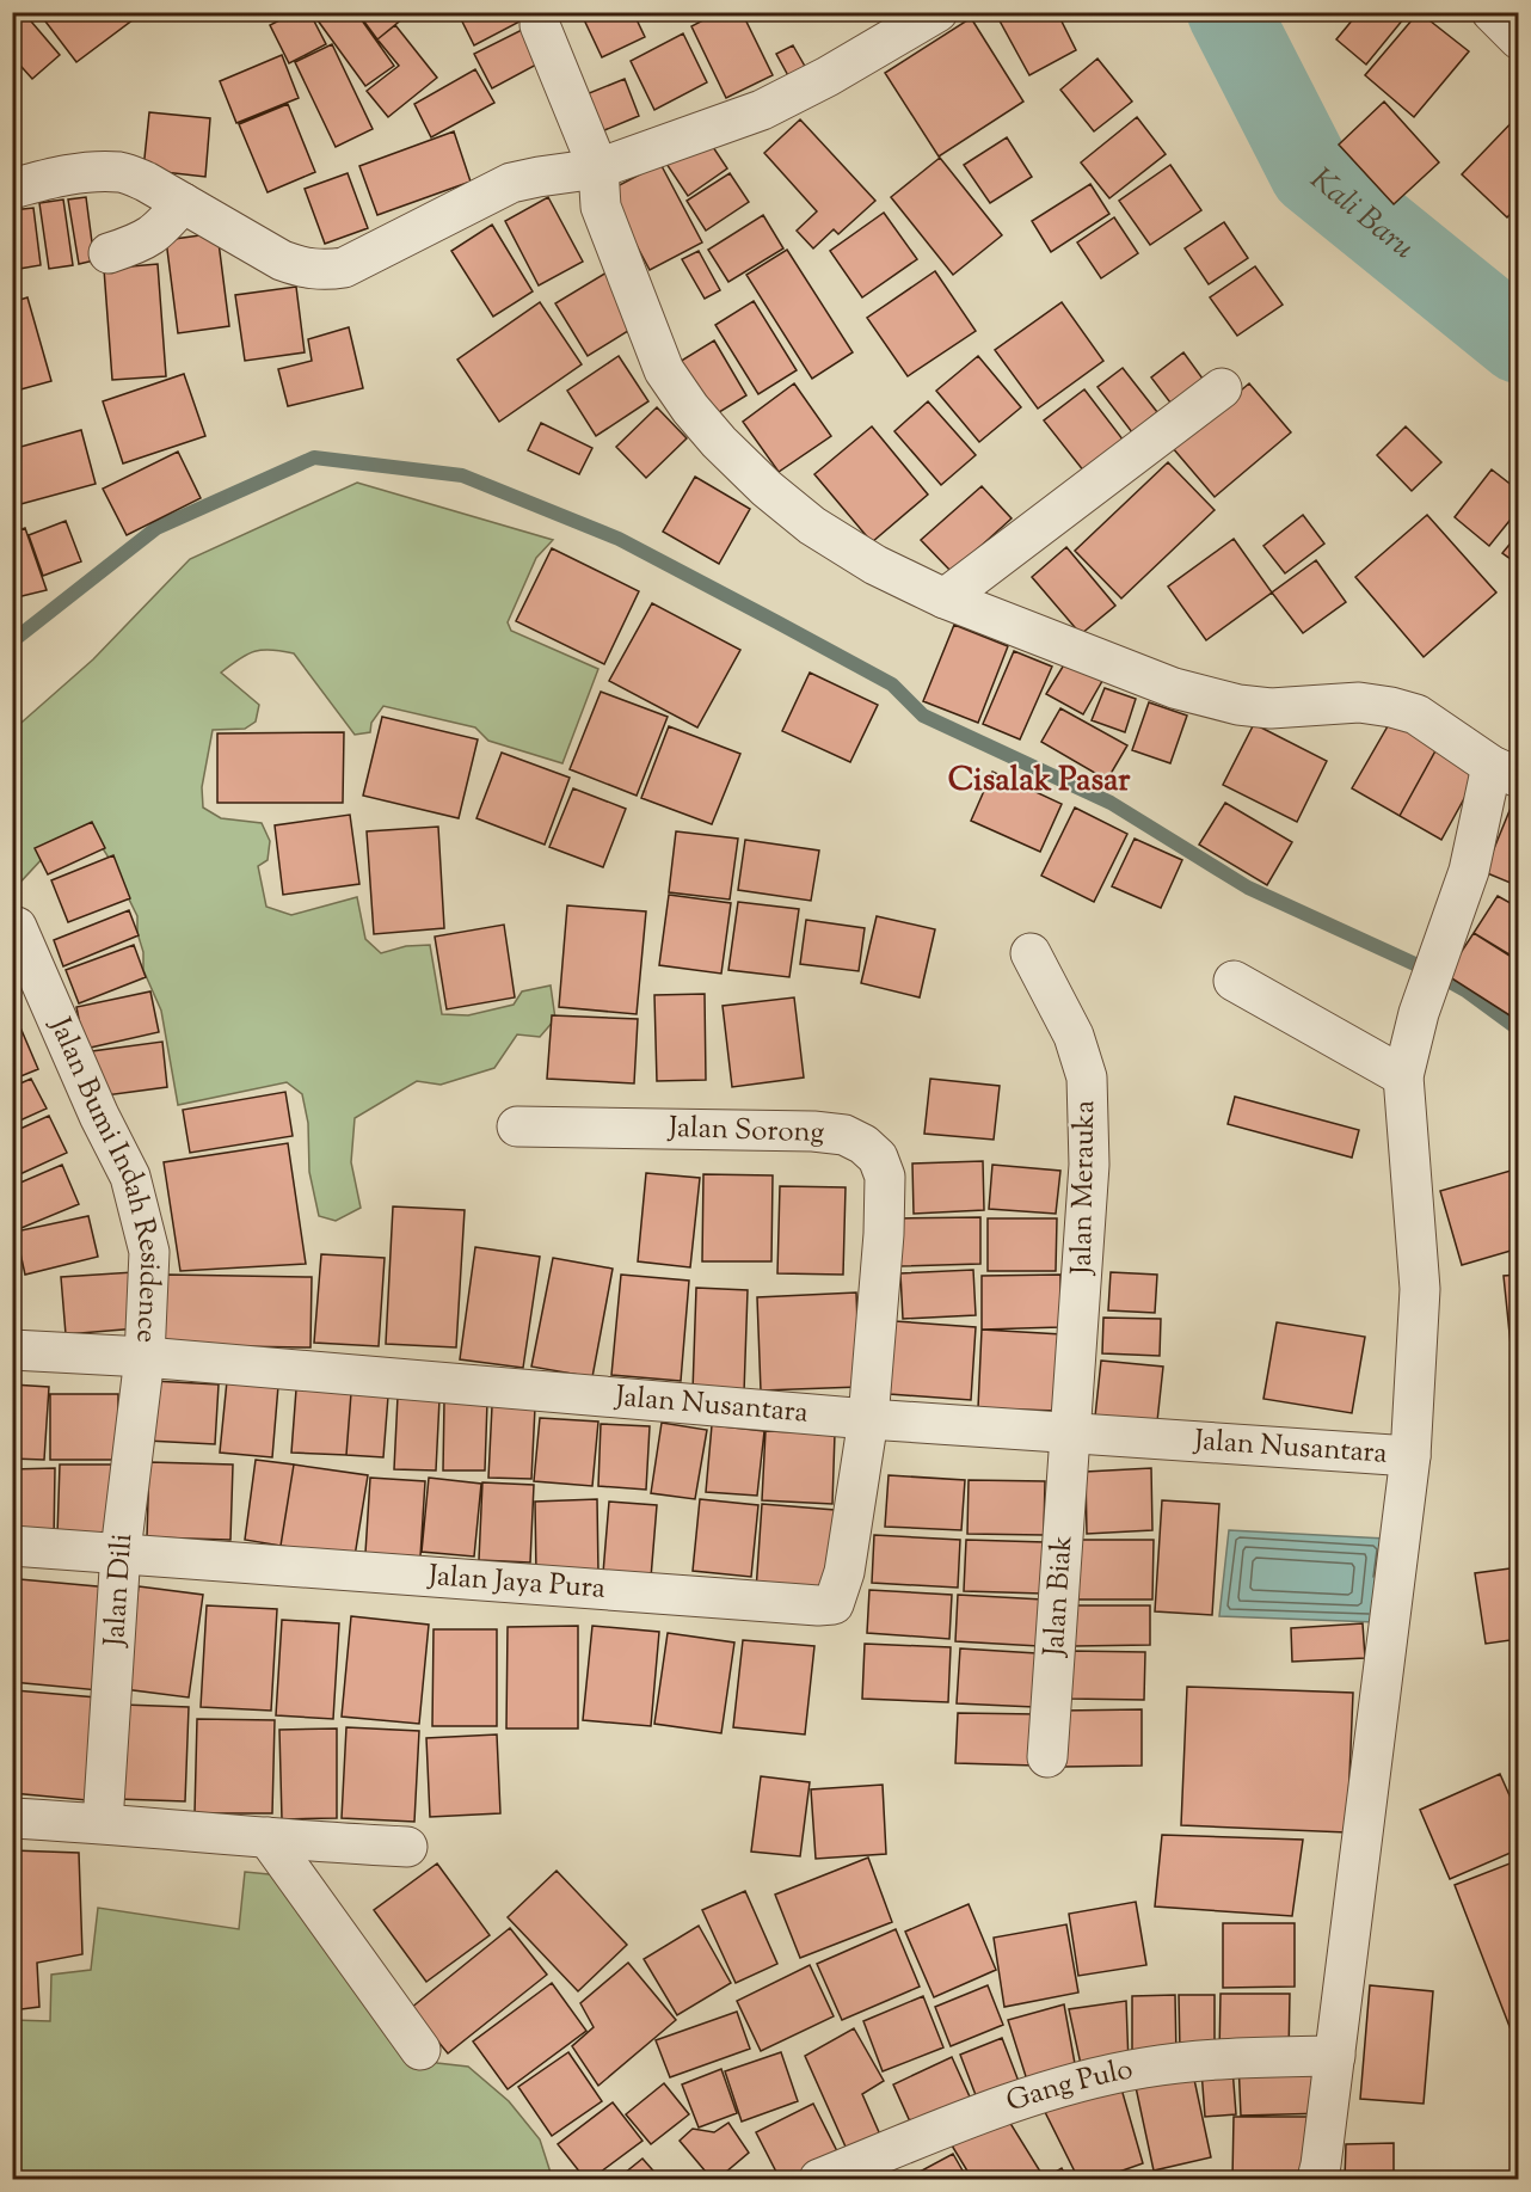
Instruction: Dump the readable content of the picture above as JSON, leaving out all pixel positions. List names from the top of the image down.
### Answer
{
  "streets": {
    "street": [
      "Jalan Sorong",
      "Jalan Bumi Indah Residence",
      "Jalan Merauka",
      "Jalan Nusantara",
      "Jalan Jaya Pura",
      "Jalan Dili",
      "Jalan Biak",
      "Gang Pulo"
    ]
  },
  "crossings": [
    ["Jalan Sorong", "Jalan Nusantara"],
    ["Jalan Sorong", "Jalan Jaya Pura"],
    ["Jalan Bumi Indah Residence", "Jalan Nusantara"],
    ["Jalan Bumi Indah Residence", "Jalan Dili"],
    ["Jalan Merauka", "Jalan Nusantara"],
    ["Jalan Merauka", "Jalan Biak"],
    ["Jalan Nusantara", "Jalan Jaya Pura"],
    ["Jalan Nusantara", "Jalan Dili"],
    ["Jalan Nusantara", "Jalan Biak"],
    ["Jalan Jaya Pura", "Jalan Dili"]
  ],
  "districts": ["Cisalak Pasar"],
  "water": ["Kali Baru"]
}
